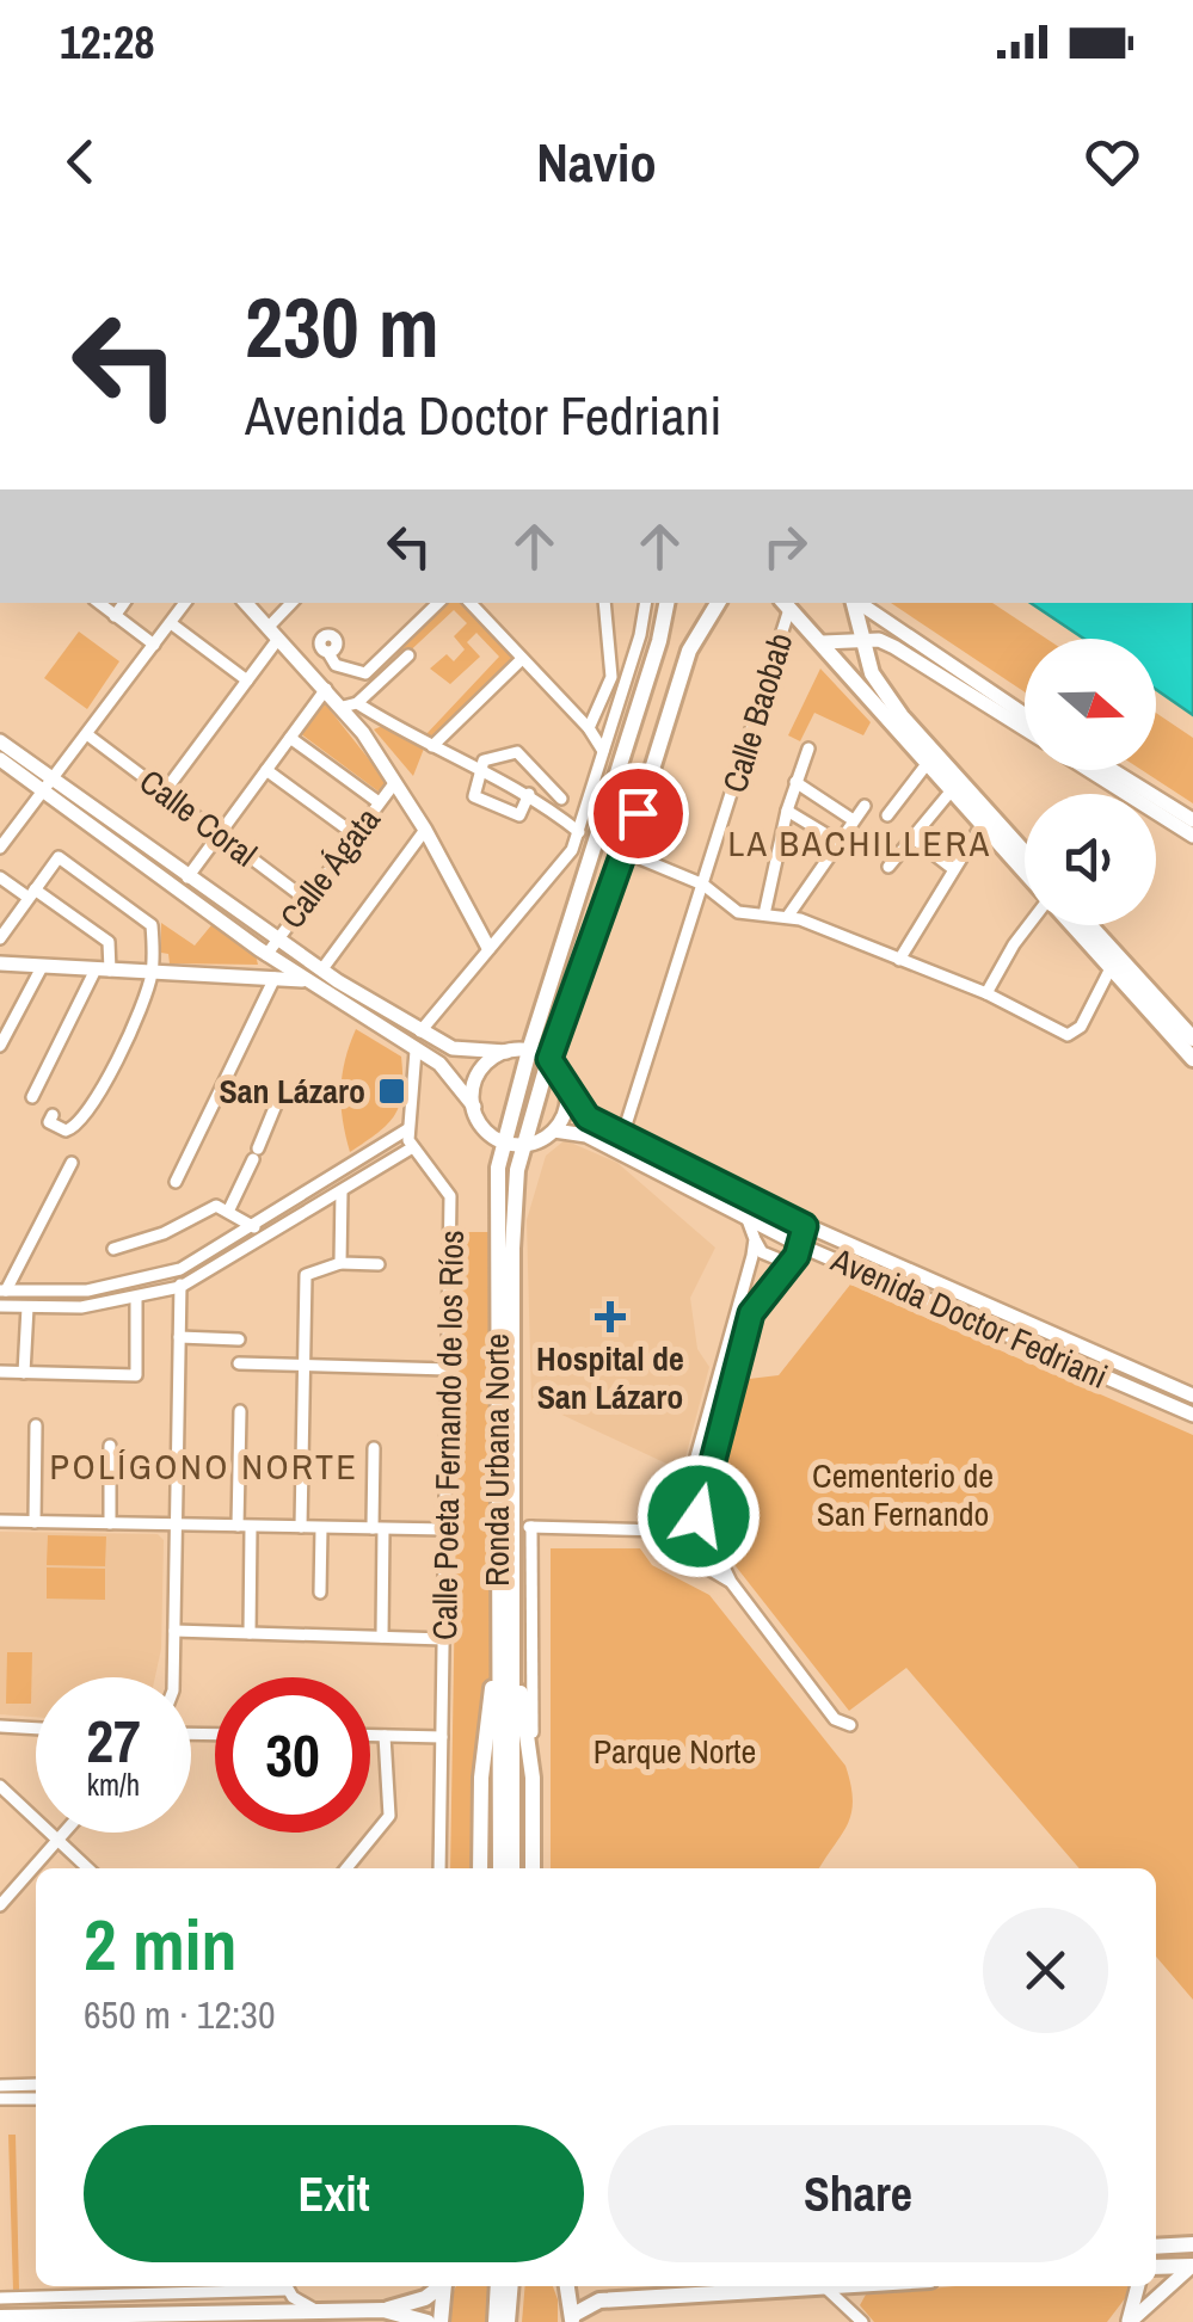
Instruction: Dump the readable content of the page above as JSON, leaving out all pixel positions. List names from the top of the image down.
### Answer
{
  "streets": {
    "main road": ["Avenida Doctor Fedriani", "Ronda Urbana Norte"],
    "street": [
      "Calle Baobab",
      "Calle Coral",
      "Calle Ágata",
      "Calle Poeta Fernando de los Ríos"
    ]
  },
  "crossings": [
    ["Calle Baobab", "Avenida Doctor Fedriani"],
    ["Calle Coral", "Calle Ágata"],
    ["Avenida Doctor Fedriani", "Ronda Urbana Norte"]
  ],
  "districts": ["LA BACHILLERA", "POLÍGONO NORTE"],
  "parks": ["Cementerio de San Fernando", "Parque Norte"],
  "places": {
    "transit": ["San Lázaro"],
    "health": ["Hospital de San Lázaro"]
  },
  "north": "right",
  "page": {
    "status": "12:28",
    "header": "Navio",
    "turn": ["230 m", "Avenida Doctor Fedriani"],
    "speed": "27 km/h",
    "limit": "30",
    "heading": ["2 min", "650 m · 12:30"],
    "buttons": ["Exit", "Share"]
  }
}
